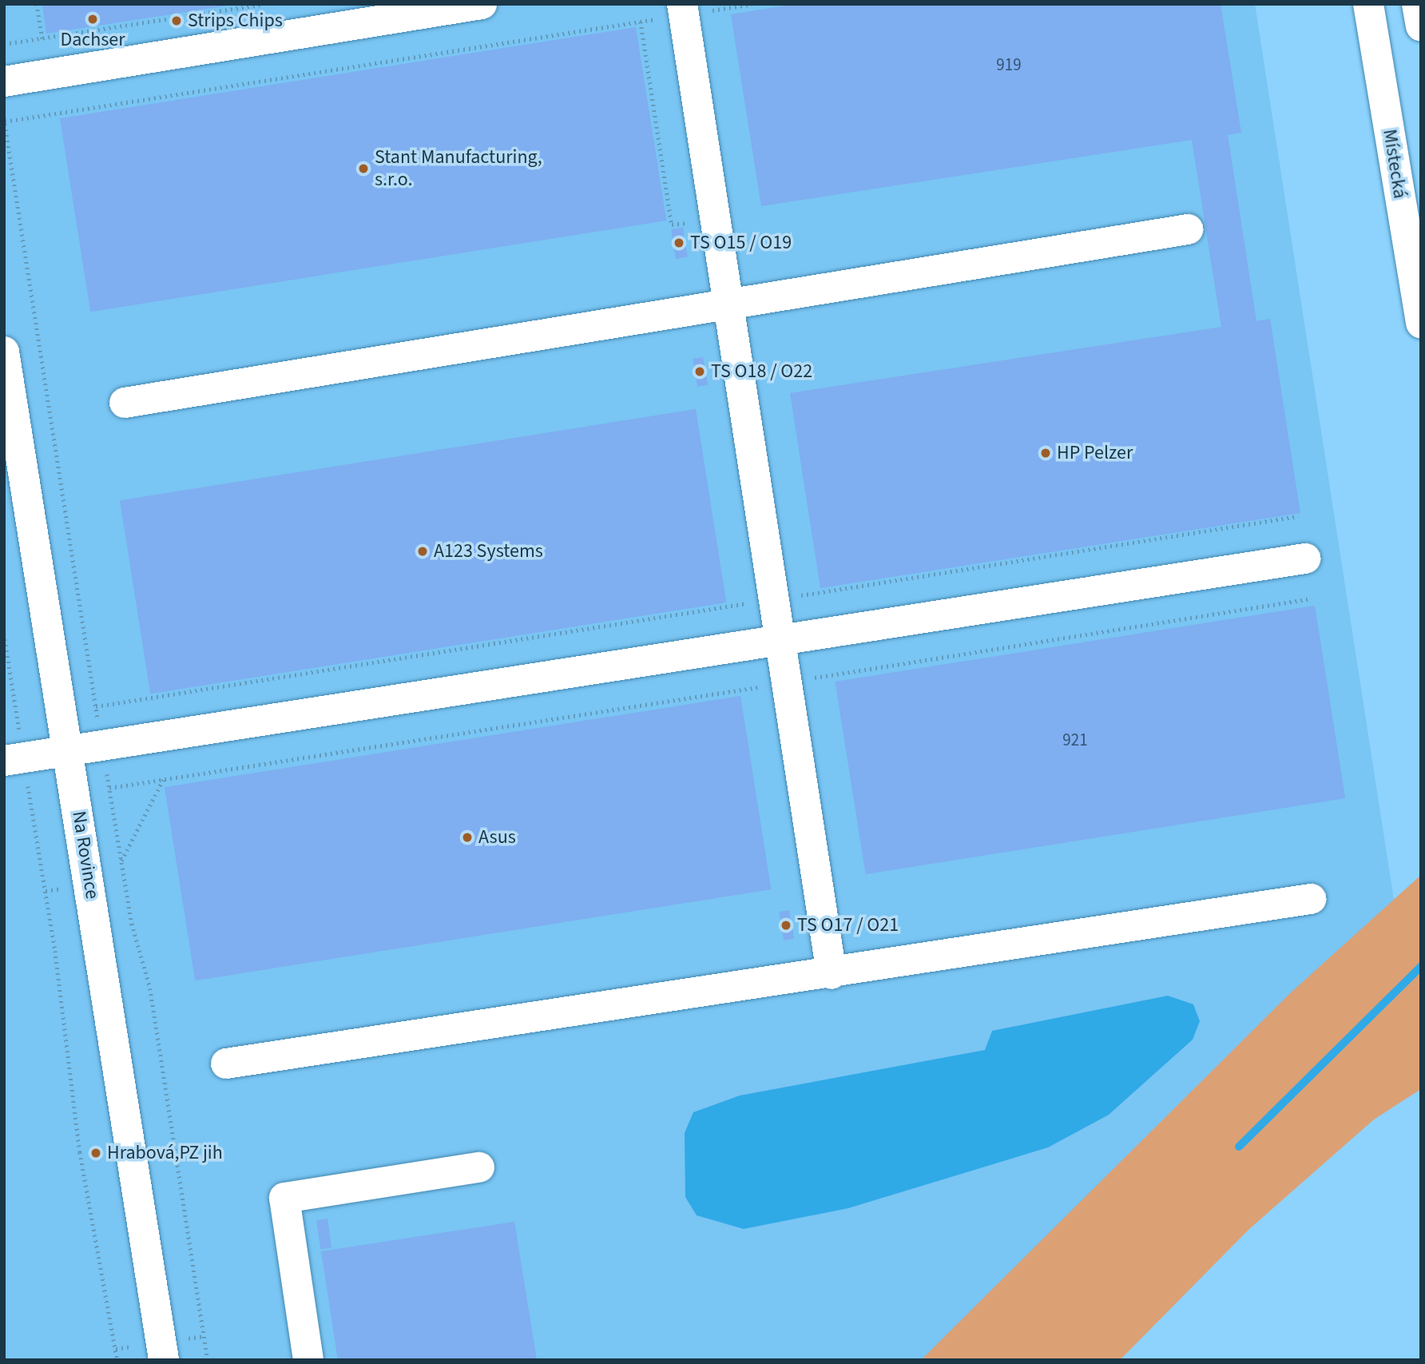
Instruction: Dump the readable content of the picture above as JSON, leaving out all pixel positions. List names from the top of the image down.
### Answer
{
  "streets": {
    "main road": ["Místecká", "Na Rovince"]
  },
  "places": [
    "Dachser",
    "Strips Chips",
    "Stant Manufacturing, s.r.o.",
    "TS O15 / O19",
    "TS O18 / O22",
    "HP Pelzer",
    "A123 Systems",
    "Asus",
    "TS O17 / O21",
    "Hrabová,PZ jih"
  ],
  "house_numbers": ["919", "921"]
}
